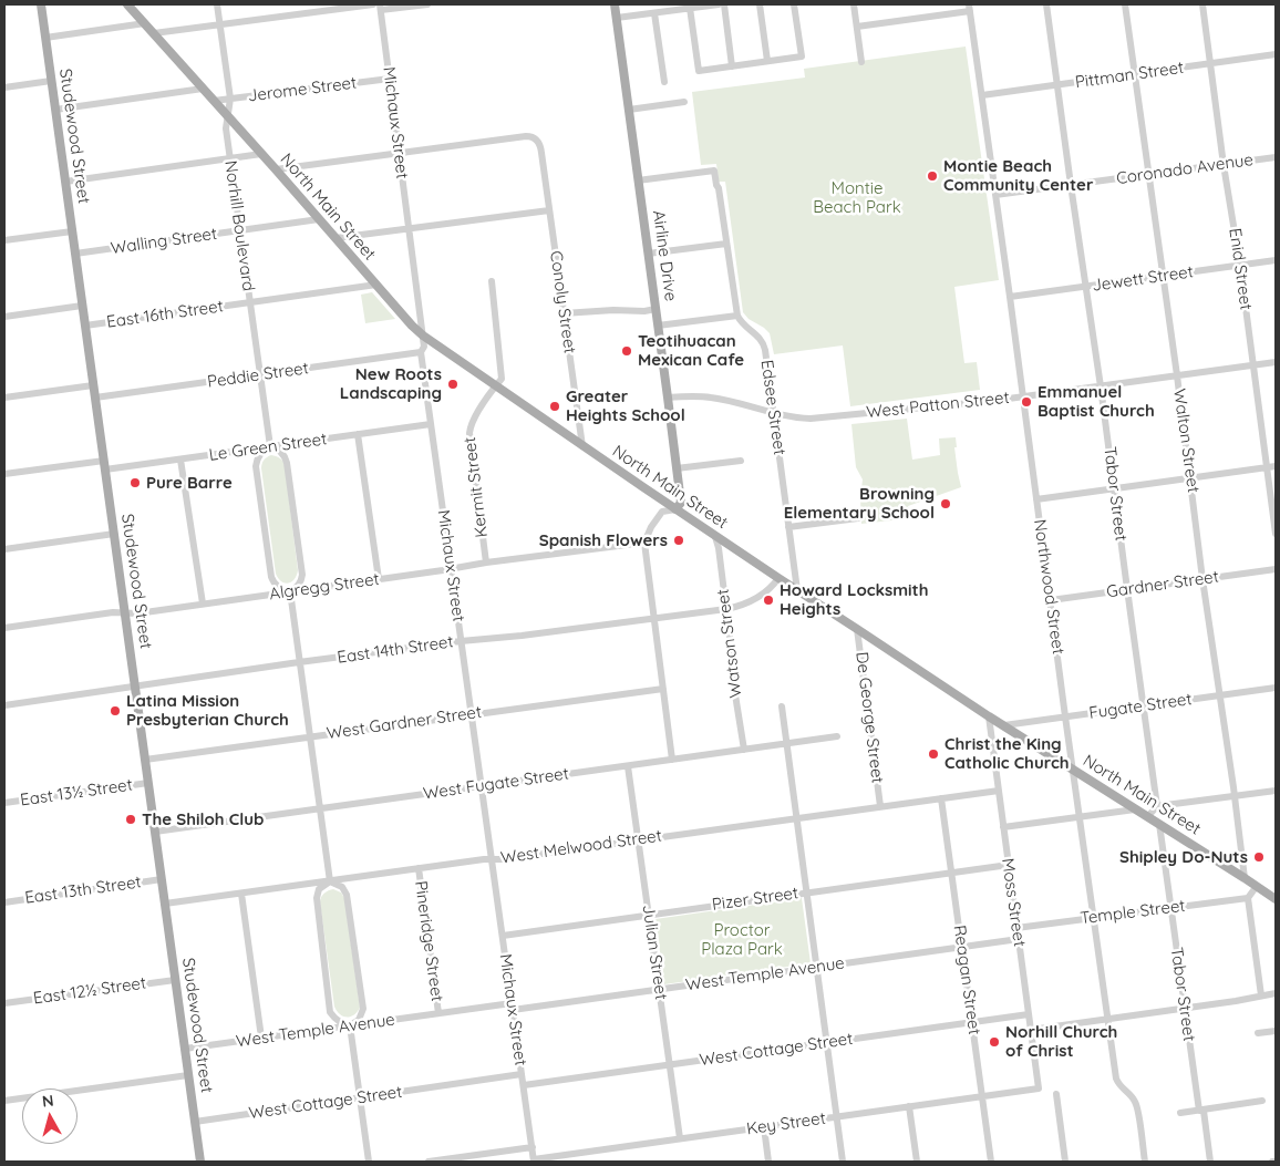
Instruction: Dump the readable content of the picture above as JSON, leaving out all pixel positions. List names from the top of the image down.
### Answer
{
  "streets": {
    "main road": ["Studewood Street", "North Main Street", "Airline Drive"],
    "street": [
      "Pittman Street",
      "Jerome Street",
      "Michaux Street",
      "Coronado Avenue",
      "Norhill Boulevard",
      "Walling Street",
      "Enid Street",
      "Jewett Street",
      "Conoly Street",
      "East 16th Street",
      "Peddie Street",
      "West Patton Street",
      "Edsee Street",
      "Walton Street",
      "Le Green Street",
      "Kermit Street",
      "Tabor Street",
      "Gardner Street",
      "Algregg Street",
      "Northwood Street",
      "Watson Street",
      "East 14th Street",
      "Fugate Street",
      "De George Street",
      "West Gardner Street",
      "West Fugate Street",
      "East 13½ Street",
      "West Melwood Street",
      "East 13th Street",
      "Pizer Street",
      "Moss Street",
      "Temple Street",
      "Pineridge Street",
      "Julian Street",
      "West Temple Avenue",
      "Reagan Street",
      "East 12½ Street",
      "West Cottage Street",
      "Key Street"
    ]
  },
  "crossings": [
    ["Pittman Street", "Enid Street"],
    ["Pittman Street", "Walton Street"],
    ["Pittman Street", "Tabor Street"],
    ["Pittman Street", "Northwood Street"],
    ["Jerome Street", "Michaux Street"],
    ["Jerome Street", "North Main Street"],
    ["Jerome Street", "Norhill Boulevard"],
    ["Michaux Street", "North Main Street"],
    ["Michaux Street", "Conoly Street"],
    ["Michaux Street", "Peddie Street"],
    ["Michaux Street", "Le Green Street"],
    ["Michaux Street", "Algregg Street"],
    ["Michaux Street", "East 14th Street"],
    ["Michaux Street", "West Gardner Street"],
    ["Michaux Street", "West Fugate Street"],
    ["Michaux Street", "West Melwood Street"],
    ["Michaux Street", "Pizer Street"],
    ["Michaux Street", "West Temple Avenue"],
    ["Michaux Street", "West Cottage Street"],
    ["Michaux Street", "Key Street"],
    ["Studewood Street", "Walling Street"],
    ["Studewood Street", "East 16th Street"],
    ["Studewood Street", "Peddie Street"],
    ["Studewood Street", "Le Green Street"],
    ["Studewood Street", "Algregg Street"],
    ["Studewood Street", "East 14th Street"],
    ["Studewood Street", "West Gardner Street"],
    ["Studewood Street", "West Fugate Street"],
    ["Studewood Street", "East 13½ Street"],
    ["Studewood Street", "West Melwood Street"],
    ["Studewood Street", "East 13th Street"],
    ["Studewood Street", "West Temple Avenue"],
    ["Studewood Street", "East 12½ Street"],
    ["Studewood Street", "West Cottage Street"],
    ["Coronado Avenue", "Enid Street"],
    ["Coronado Avenue", "Walton Street"],
    ["Coronado Avenue", "Tabor Street"],
    ["Coronado Avenue", "Northwood Street"],
    ["North Main Street", "Norhill Boulevard"],
    ["North Main Street", "Walling Street"],
    ["North Main Street", "Airline Drive"],
    ["North Main Street", "Conoly Street"],
    ["North Main Street", "East 16th Street"],
    ["North Main Street", "Edsee Street"],
    ["North Main Street", "Walton Street"],
    ["North Main Street", "Kermit Street"],
    ["North Main Street", "Tabor Street"],
    ["North Main Street", "Northwood Street"],
    ["North Main Street", "Watson Street"],
    ["North Main Street", "East 14th Street"],
    ["North Main Street", "Fugate Street"],
    ["North Main Street", "De George Street"],
    ["North Main Street", "Moss Street"],
    ["Norhill Boulevard", "Walling Street"],
    ["Norhill Boulevard", "East 16th Street"],
    ["Norhill Boulevard", "Peddie Street"],
    ["Norhill Boulevard", "Le Green Street"],
    ["Airline Drive", "West Patton Street"],
    ["Enid Street", "Jewett Street"],
    ["Enid Street", "West Patton Street"],
    ["Jewett Street", "Walton Street"],
    ["Jewett Street", "Tabor Street"],
    ["Jewett Street", "Northwood Street"],
    ["West Patton Street", "Edsee Street"],
    ["West Patton Street", "Walton Street"],
    ["West Patton Street", "Tabor Street"],
    ["West Patton Street", "Northwood Street"],
    ["Walton Street", "Gardner Street"],
    ["Walton Street", "Fugate Street"],
    ["Kermit Street", "Algregg Street"],
    ["Tabor Street", "Gardner Street"],
    ["Tabor Street", "Fugate Street"],
    ["Tabor Street", "Temple Street"],
    ["Gardner Street", "Northwood Street"],
    ["Northwood Street", "Fugate Street"],
    ["Northwood Street", "Temple Street"],
    ["Watson Street", "East 14th Street"],
    ["Watson Street", "West Fugate Street"],
    ["De George Street", "West Melwood Street"],
    ["West Fugate Street", "Julian Street"],
    ["West Melwood Street", "Moss Street"],
    ["West Melwood Street", "Pineridge Street"],
    ["West Melwood Street", "Julian Street"],
    ["West Melwood Street", "Reagan Street"],
    ["Pizer Street", "Moss Street"],
    ["Pizer Street", "Julian Street"],
    ["Pizer Street", "Reagan Street"],
    ["Moss Street", "Temple Street"],
    ["Moss Street", "West Temple Avenue"],
    ["Moss Street", "West Cottage Street"],
    ["Moss Street", "Key Street"],
    ["Pineridge Street", "West Temple Avenue"],
    ["Julian Street", "West Temple Avenue"],
    ["Julian Street", "West Cottage Street"],
    ["Julian Street", "Key Street"],
    ["West Temple Avenue", "Reagan Street"],
    ["Reagan Street", "West Cottage Street"],
    ["Reagan Street", "Key Street"]
  ],
  "parks": ["Montie Beach Park", "Proctor Plaza Park"],
  "places": [
    "Montie Beach Community Center",
    "Teotihuacan Mexican Cafe",
    "New Roots Landscaping",
    "Emmanuel Baptist Church",
    "Greater Heights School",
    "Pure Barre",
    "Browning Elementary School",
    "Spanish Flowers",
    "Howard Locksmith Heights",
    "Latina Mission Presbyterian Church",
    "Christ the King Catholic Church",
    "The Shiloh Club",
    "Shipley Do-Nuts",
    "Norhill Church of Christ"
  ],
  "north": "top"
}
